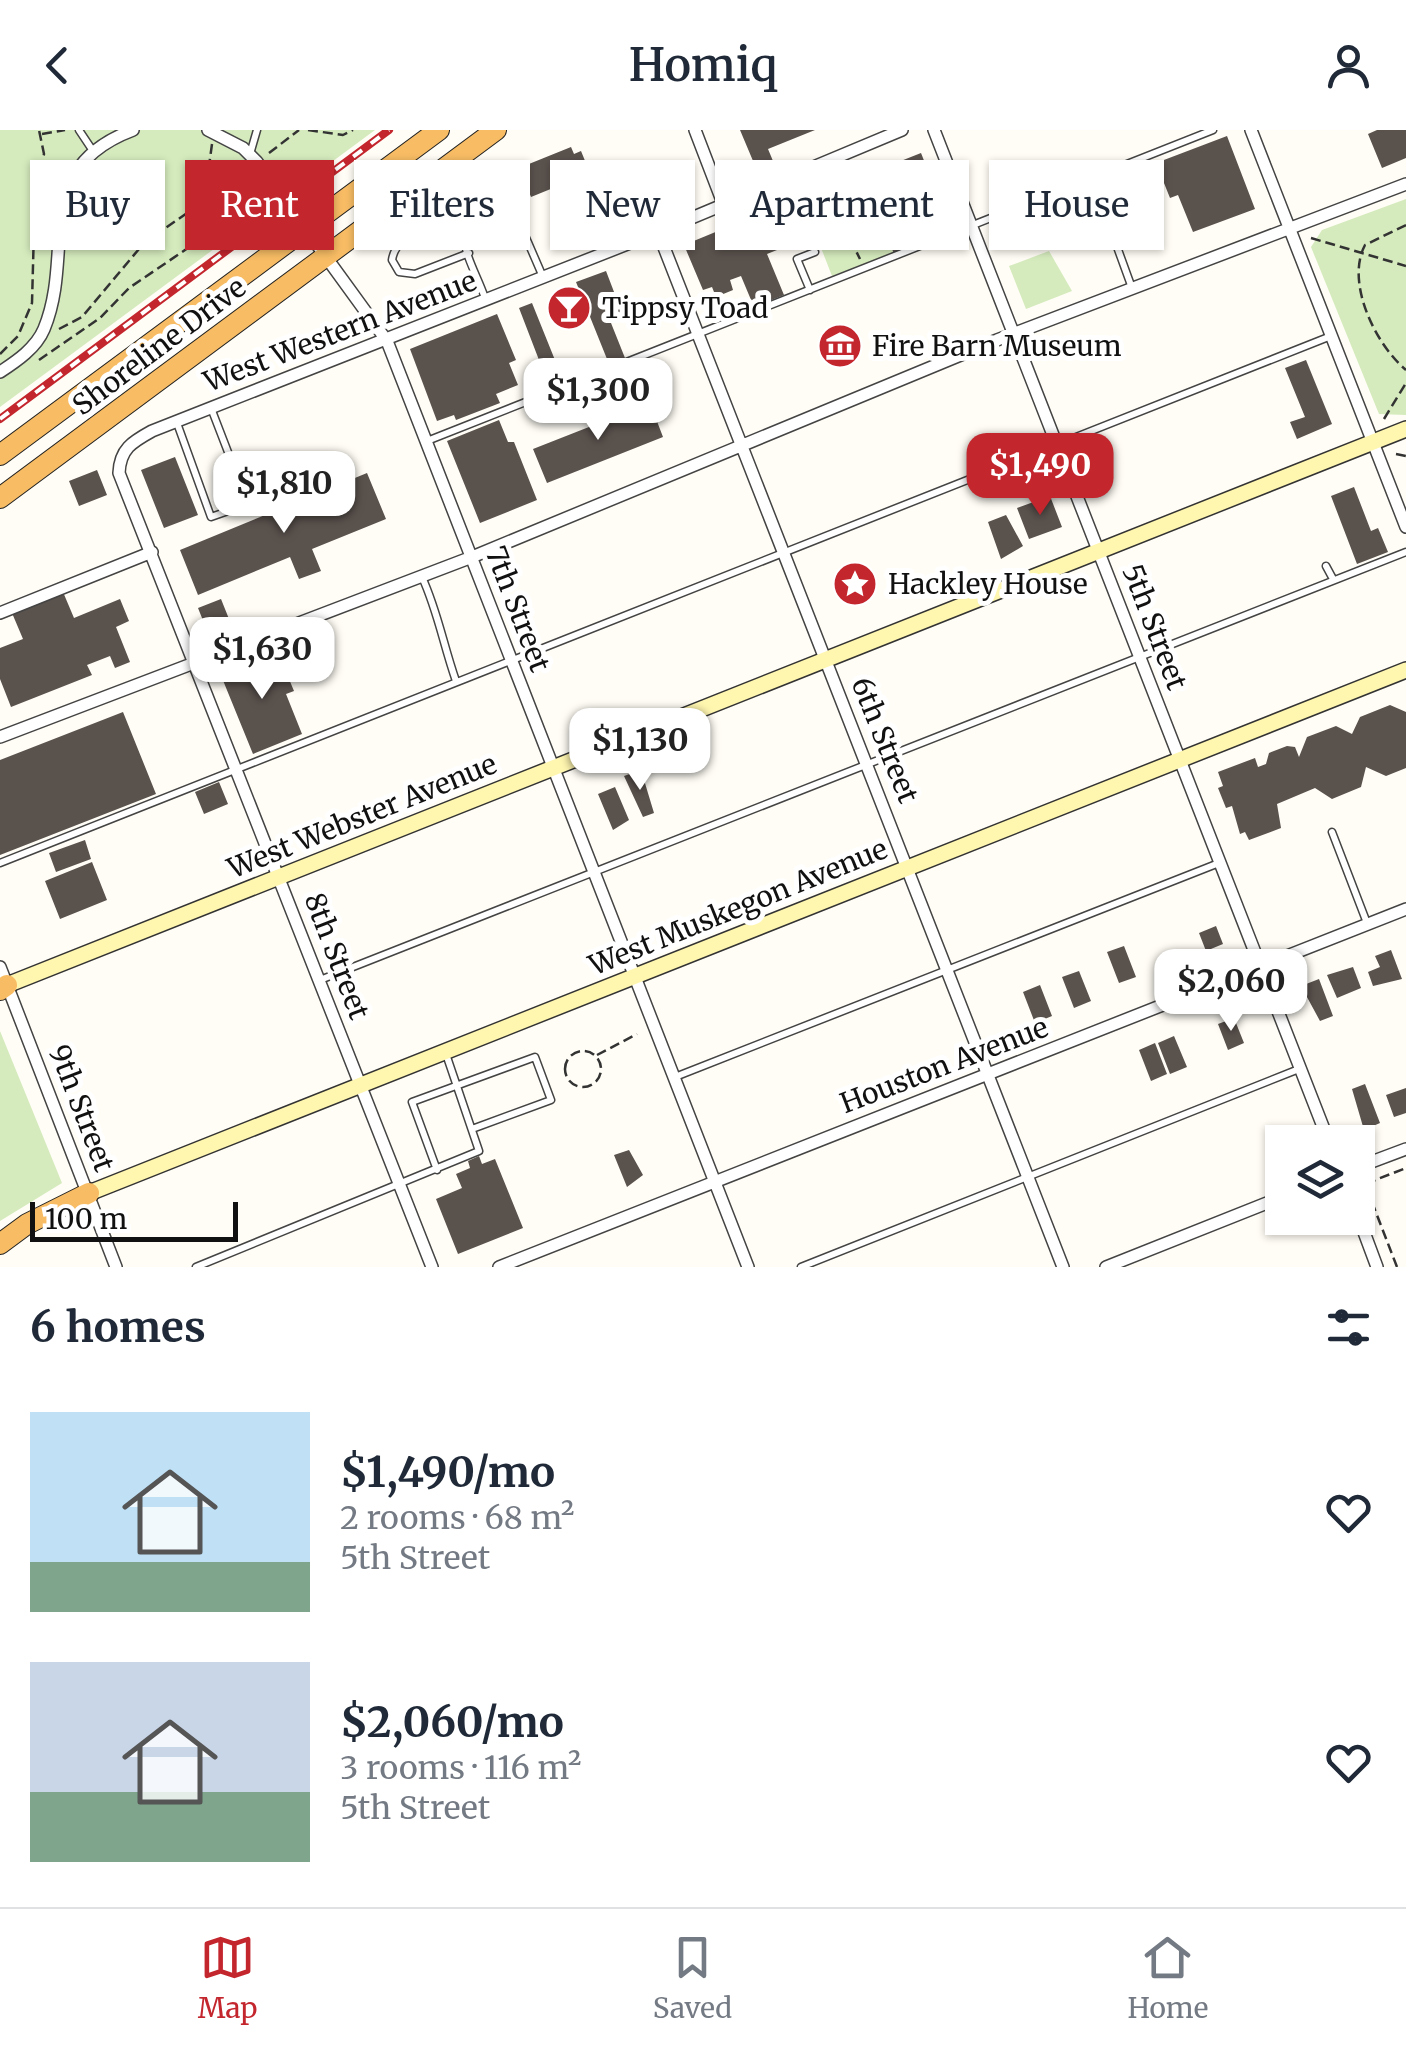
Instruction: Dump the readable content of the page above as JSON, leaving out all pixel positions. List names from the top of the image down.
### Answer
{
  "streets": {
    "highway": ["Shoreline Drive"],
    "main road": ["West Webster Avenue", "West Muskegon Avenue"],
    "street": [
      "West Western Avenue",
      "7th Street",
      "5th Street",
      "6th Street",
      "8th Street",
      "Houston Avenue",
      "9th Street"
    ]
  },
  "crossings": [
    ["West Western Avenue", "7th Street"],
    ["West Western Avenue", "8th Street"],
    ["Shoreline Drive", "7th Street"],
    ["7th Street", "West Webster Avenue"],
    ["7th Street", "West Muskegon Avenue"],
    ["7th Street", "Houston Avenue"],
    ["5th Street", "West Webster Avenue"],
    ["5th Street", "West Muskegon Avenue"],
    ["5th Street", "Houston Avenue"],
    ["6th Street", "West Webster Avenue"],
    ["6th Street", "West Muskegon Avenue"],
    ["6th Street", "Houston Avenue"],
    ["West Webster Avenue", "8th Street"],
    ["West Webster Avenue", "9th Street"],
    ["West Muskegon Avenue", "8th Street"],
    ["West Muskegon Avenue", "9th Street"]
  ],
  "places": {
    "bar": ["Tippsy Toad"],
    "museum": ["Fire Barn Museum"],
    "place": ["Hackley House"]
  },
  "scale_bar": "100 m",
  "page": {
    "header": "Homiq",
    "chip": [
      "Buy",
      "Rent",
      "Filters",
      "New",
      "Apartment",
      "House"
    ],
    "price": [
      "$1,300",
      "$1,490",
      "$1,810",
      "$1,630",
      "$1,130",
      "$2,060"
    ],
    "scale": "100 m",
    "heading": "6 homes",
    "list": [
      {
        "name": "$1,490/mo",
        "note": "2 rooms · 68 m² · 5th Street"
      },
      {
        "name": "$2,060/mo",
        "note": "3 rooms · 116 m² · 5th Street"
      }
    ],
    "tabs": ["Map", "Saved", "Home"]
  }
}
